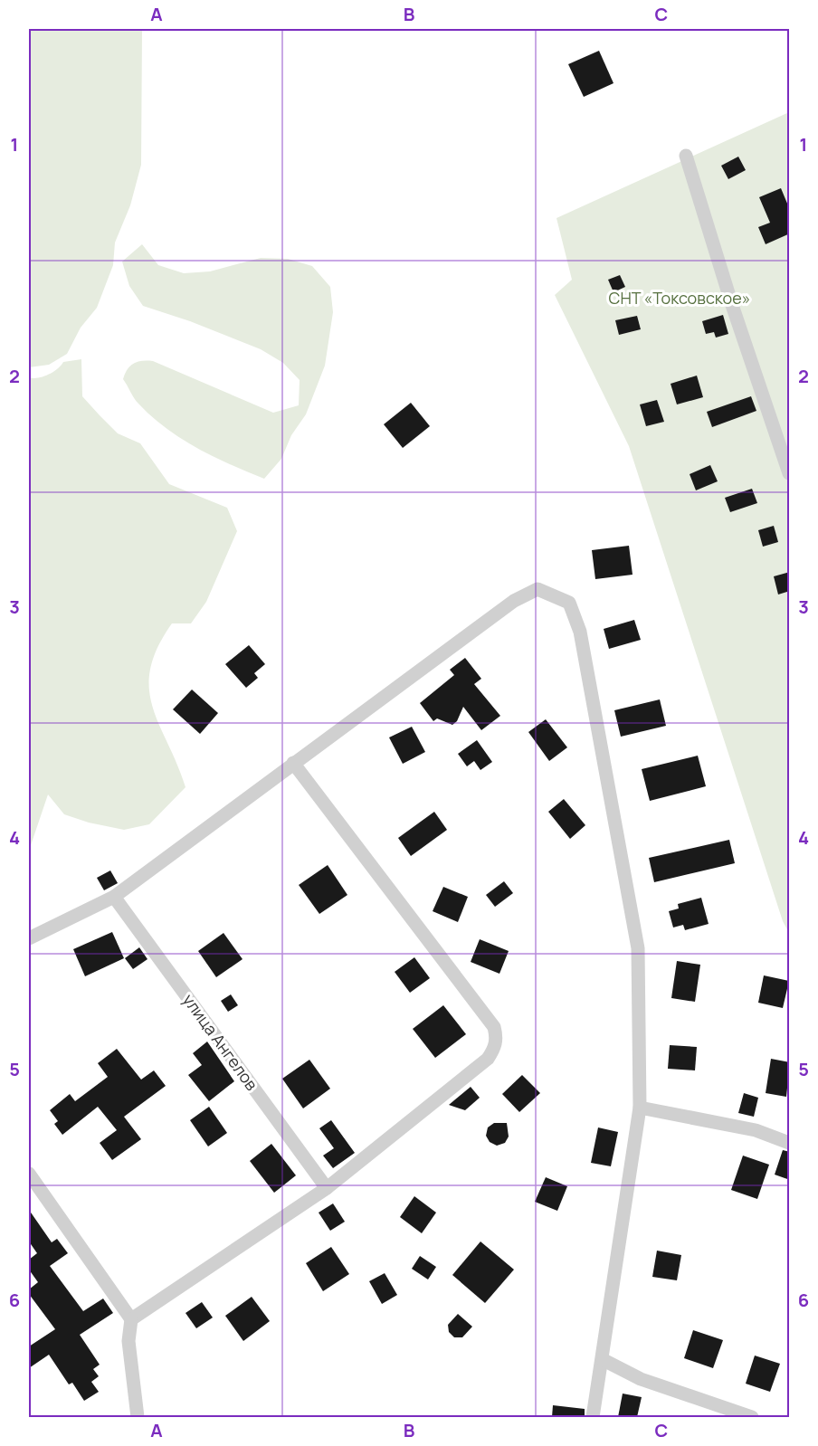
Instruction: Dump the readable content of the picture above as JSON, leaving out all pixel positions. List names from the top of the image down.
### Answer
{
  "streets": {
    "street": ["улица Ангелов"]
  },
  "parks": ["СНТ «Токсовское»"],
  "grid": {
    "columns": ["A", "B", "C"],
    "rows": [
      "1",
      "2",
      "3",
      "4",
      "5",
      "6"
    ]
  }
}
